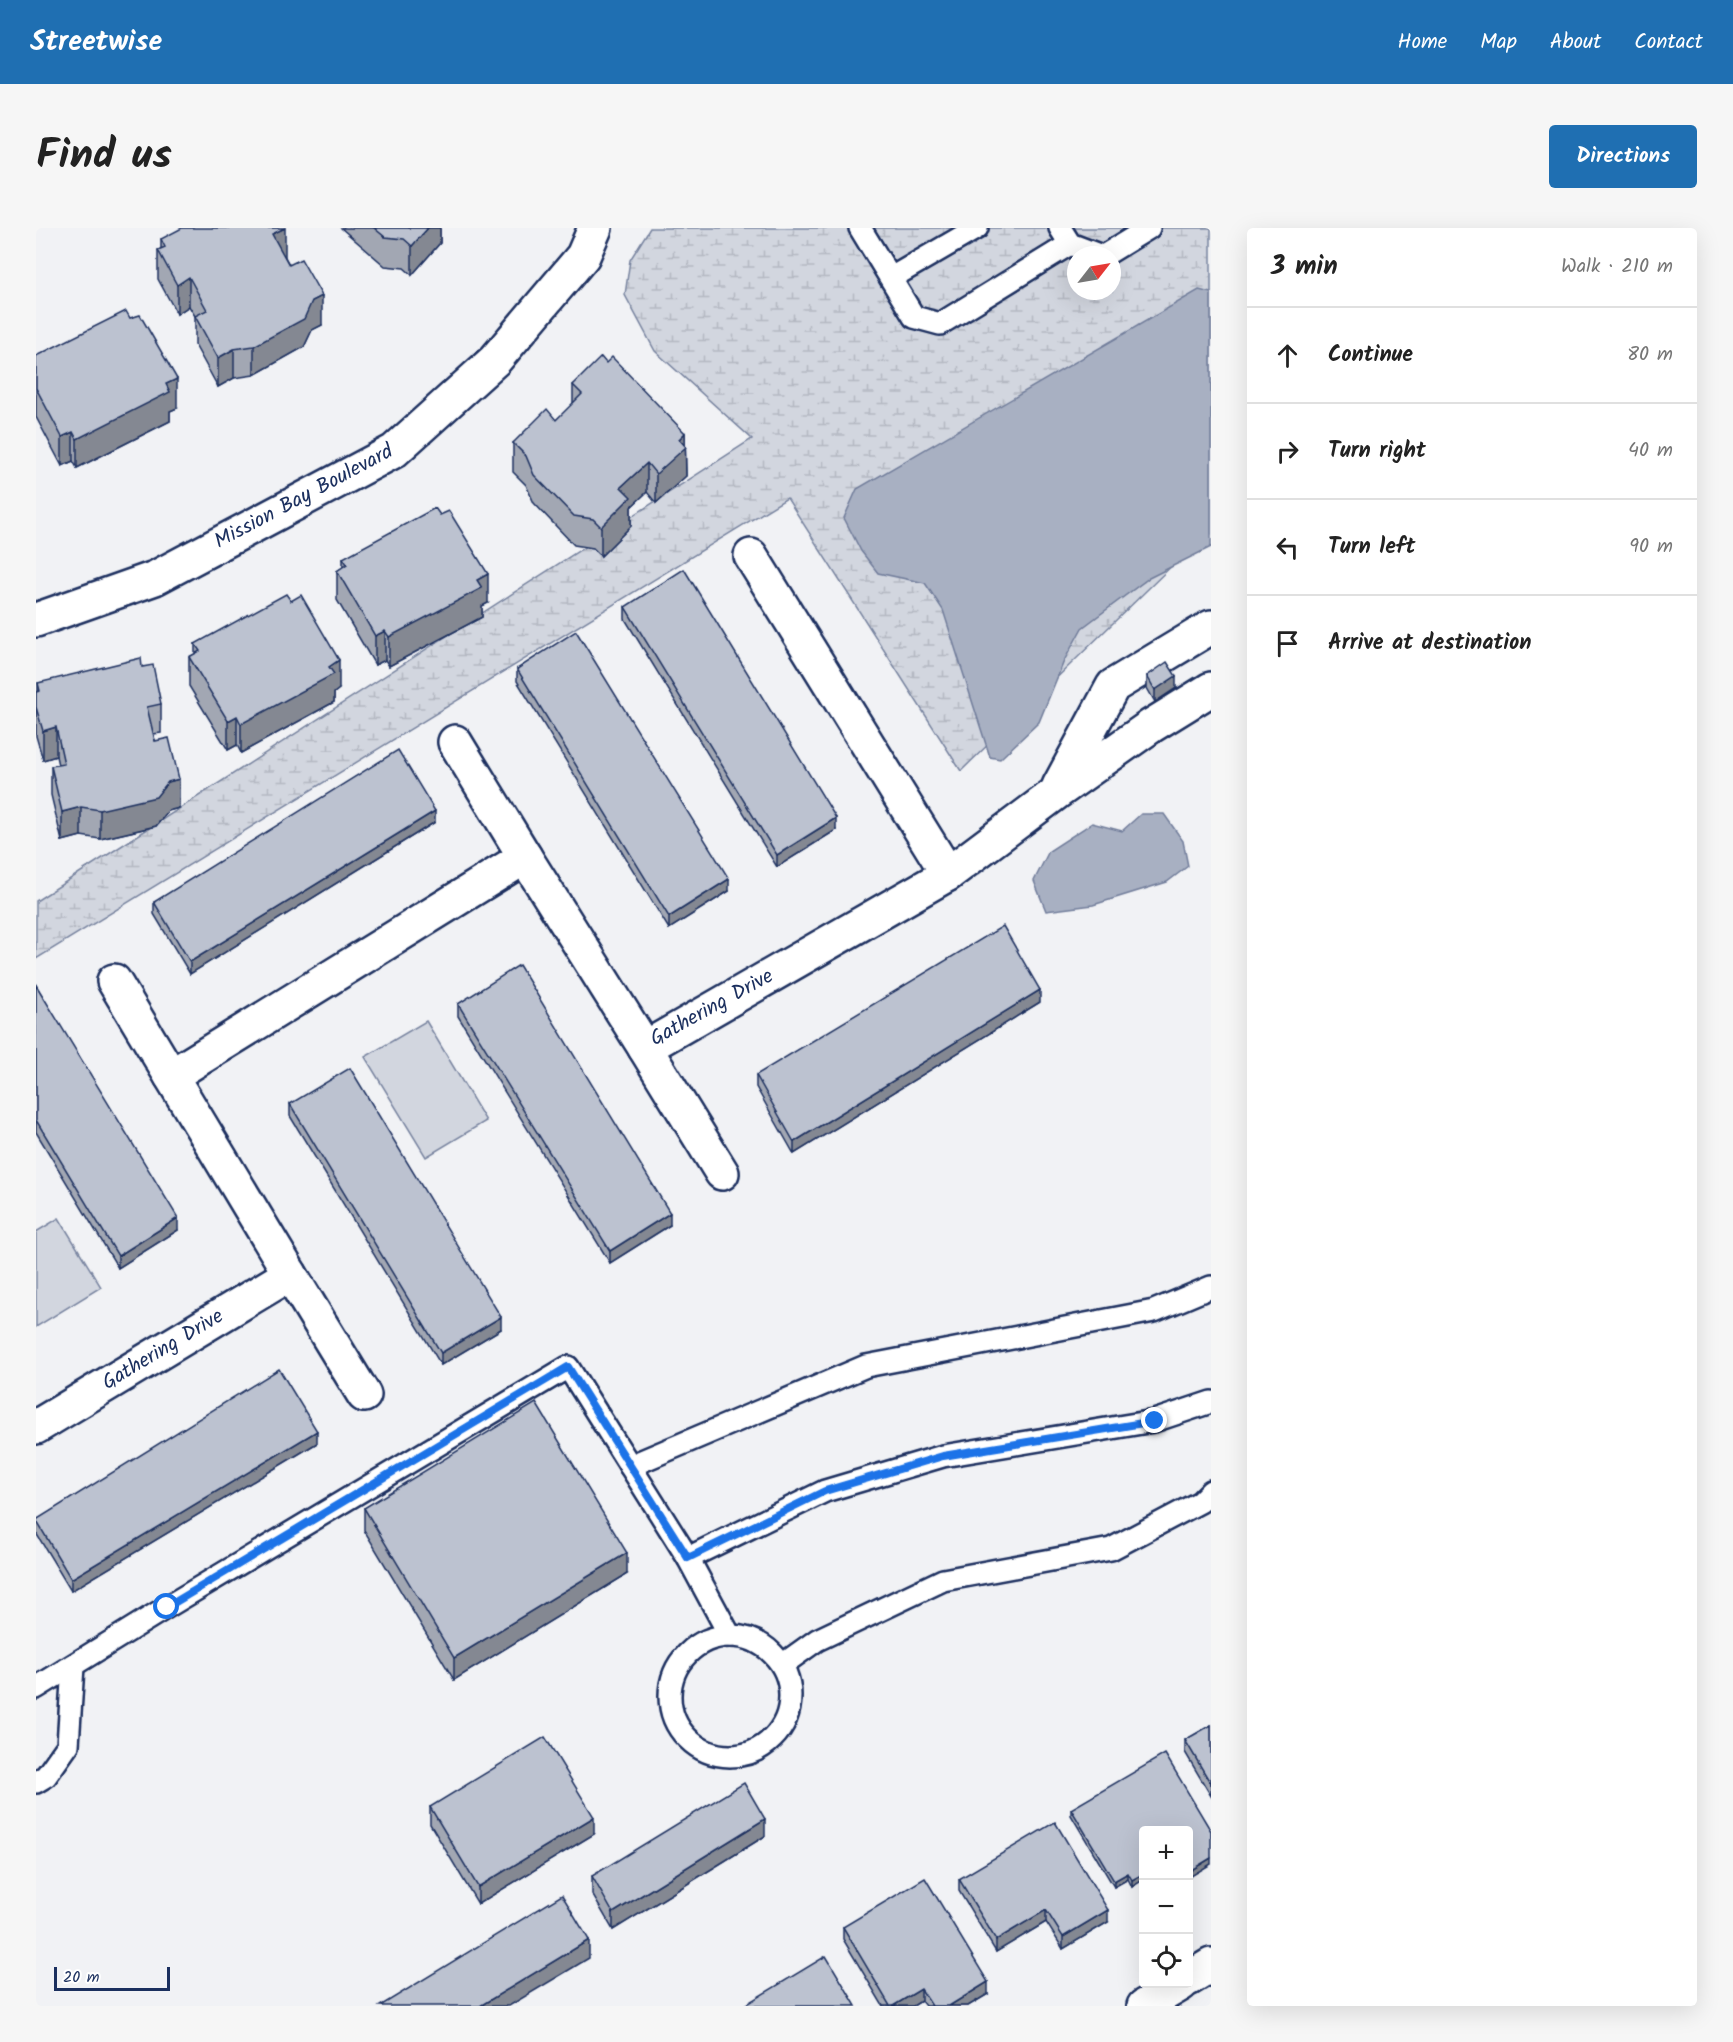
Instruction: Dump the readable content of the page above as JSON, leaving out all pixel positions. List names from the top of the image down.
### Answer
{
  "streets": {
    "street": ["Mission Bay Boulevard", "Gathering Drive"]
  },
  "scale_bar": "20 m",
  "north": "top right",
  "page": {
    "header": "Streetwise",
    "nav": [
      "Home",
      "Map",
      "About",
      "Contact"
    ],
    "title": "Find us",
    "buttons": "Directions",
    "heading": ["3 min", "Walk · 210 m"],
    "list": [
      ["Continue", "80 m"],
      ["Turn right", "40 m"],
      ["Turn left", "90 m"],
      "Arrive at destination"
    ],
    "map_buttons": ["+", "−"],
    "scale": "20 m"
  }
}
